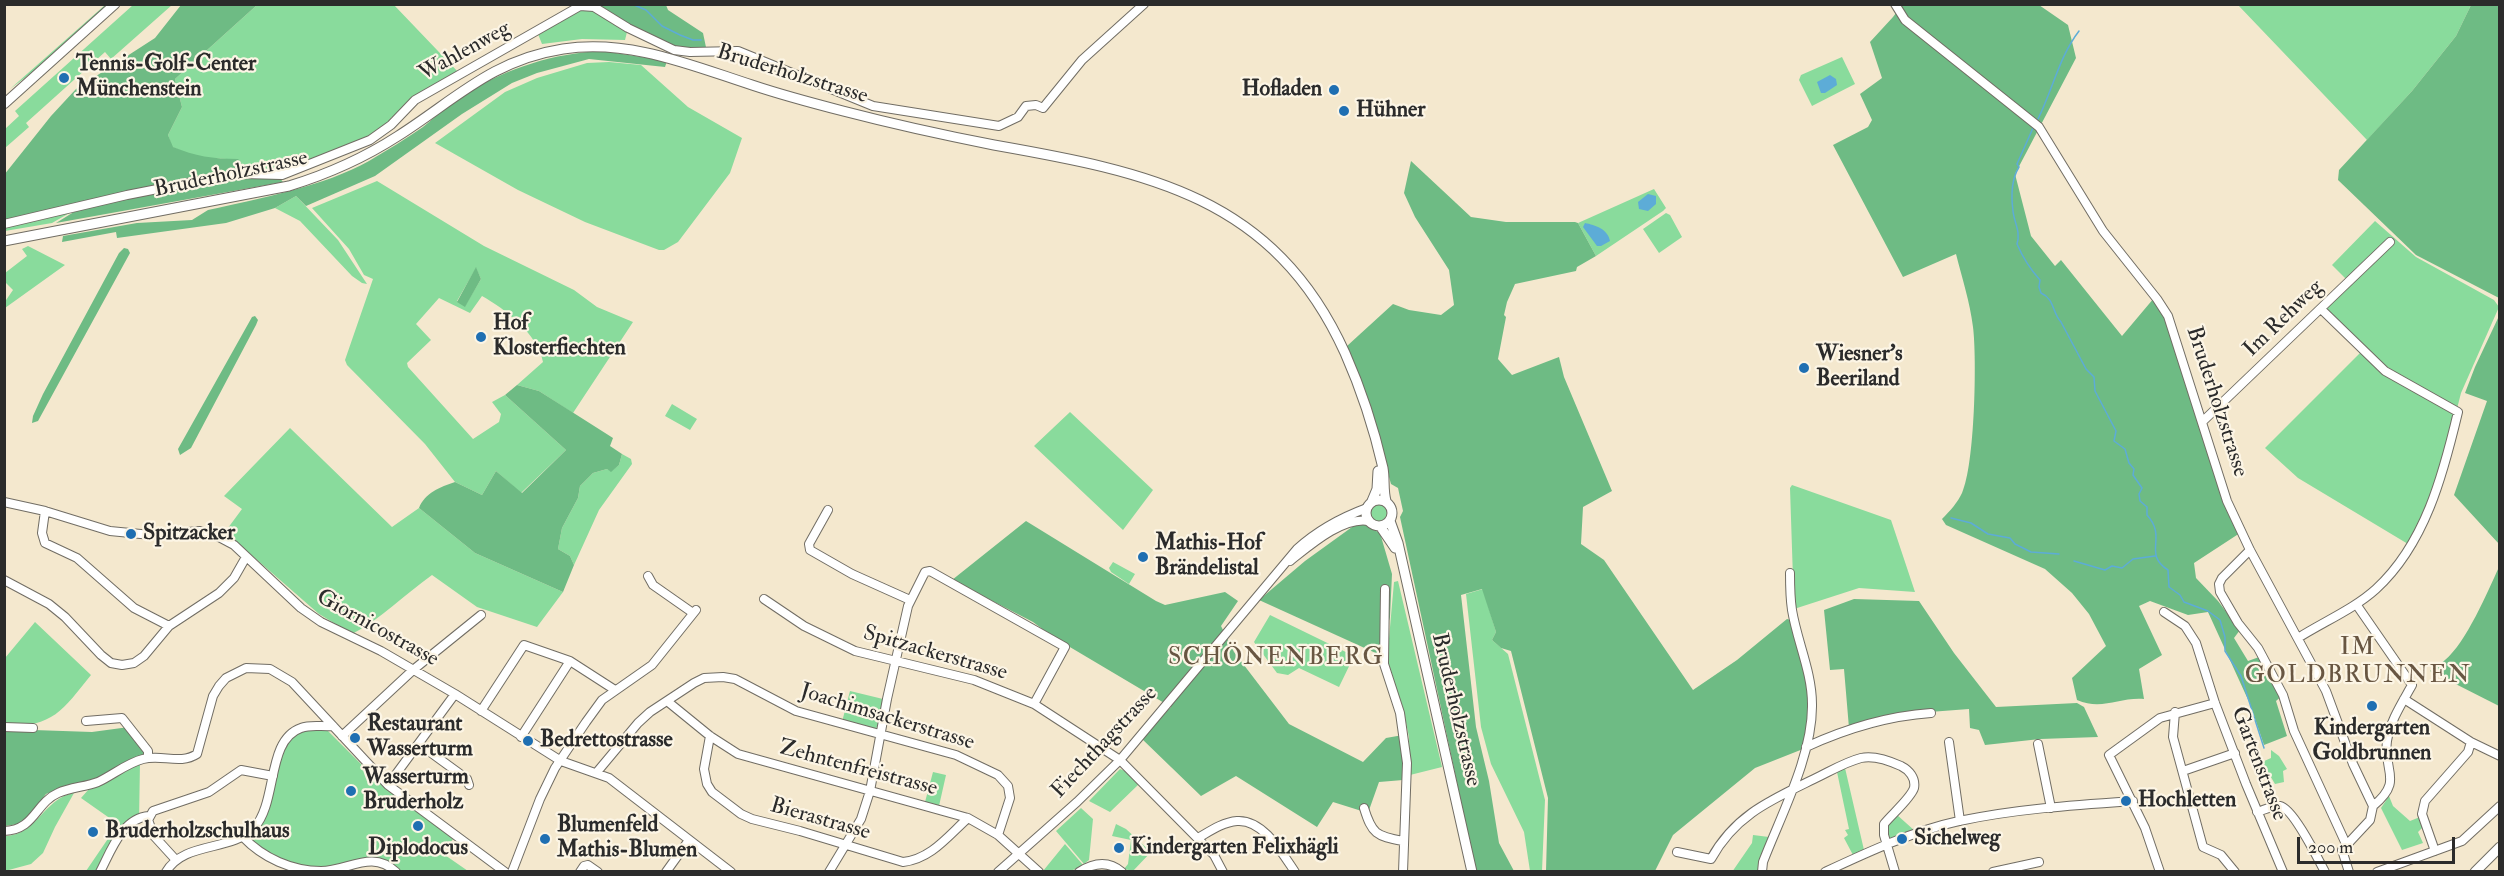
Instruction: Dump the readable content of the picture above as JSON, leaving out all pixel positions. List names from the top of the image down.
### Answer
{
  "streets": {
    "main road": ["Bruderholzstrasse"],
    "street": [
      "Wahlenweg",
      "Im Rehweg",
      "Giornicostrasse",
      "Spitzackerstrasse",
      "Joachimsackerstrasse",
      "Fiechthagstrasse",
      "Gartenstrasse",
      "Zehntenfreistrasse",
      "Bierastrasse"
    ]
  },
  "crossings": [
    ["Bruderholzstrasse", "Im Rehweg"],
    ["Bruderholzstrasse", "Fiechthagstrasse"],
    ["Giornicostrasse", "Joachimsackerstrasse"],
    ["Spitzackerstrasse", "Fiechthagstrasse"],
    ["Joachimsackerstrasse", "Zehntenfreistrasse"],
    ["Fiechthagstrasse", "Zehntenfreistrasse"],
    ["Zehntenfreistrasse", "Bierastrasse"]
  ],
  "districts": ["IM GOLDBRUNNEN", "SCHÖNENBERG"],
  "places": [
    "Tennis-Golf-Center Münchenstein",
    "Hofladen",
    "Hühner",
    "Hof Klosterfiechten",
    "Wiesner's Beeriland",
    "Spitzacker",
    "Mathis-Hof Brändelistal",
    "Kindergarten Goldbrunnen",
    "Restaurant Wasserturm",
    "Bedrettostrasse",
    "Wasserturm Bruderholz",
    "Hochletten",
    "Diplodocus",
    "Bruderholzschulhaus",
    "Blumenfeld Mathis-Blumen",
    "Sichelweg",
    "Kindergarten Felixhägli"
  ],
  "scale_bar": "200 m"
}
